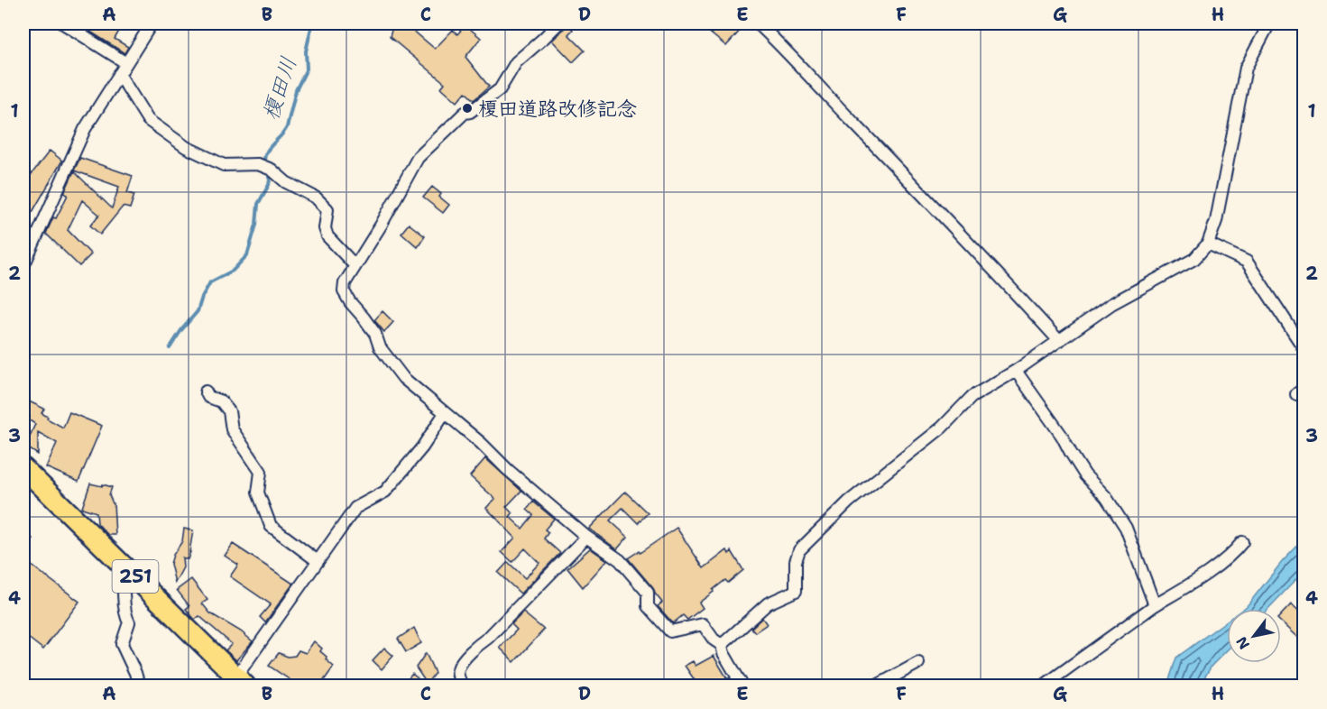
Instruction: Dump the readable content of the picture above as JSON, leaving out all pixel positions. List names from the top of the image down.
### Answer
{
  "streets": {
    "highway": ["251"]
  },
  "water": ["榎田川"],
  "places": ["榎田道路改修記念"],
  "north": "bottom left",
  "grid": {
    "columns": [
      "A",
      "B",
      "C",
      "D",
      "E",
      "F",
      "G",
      "H"
    ],
    "rows": [
      "1",
      "2",
      "3",
      "4"
    ]
  }
}
